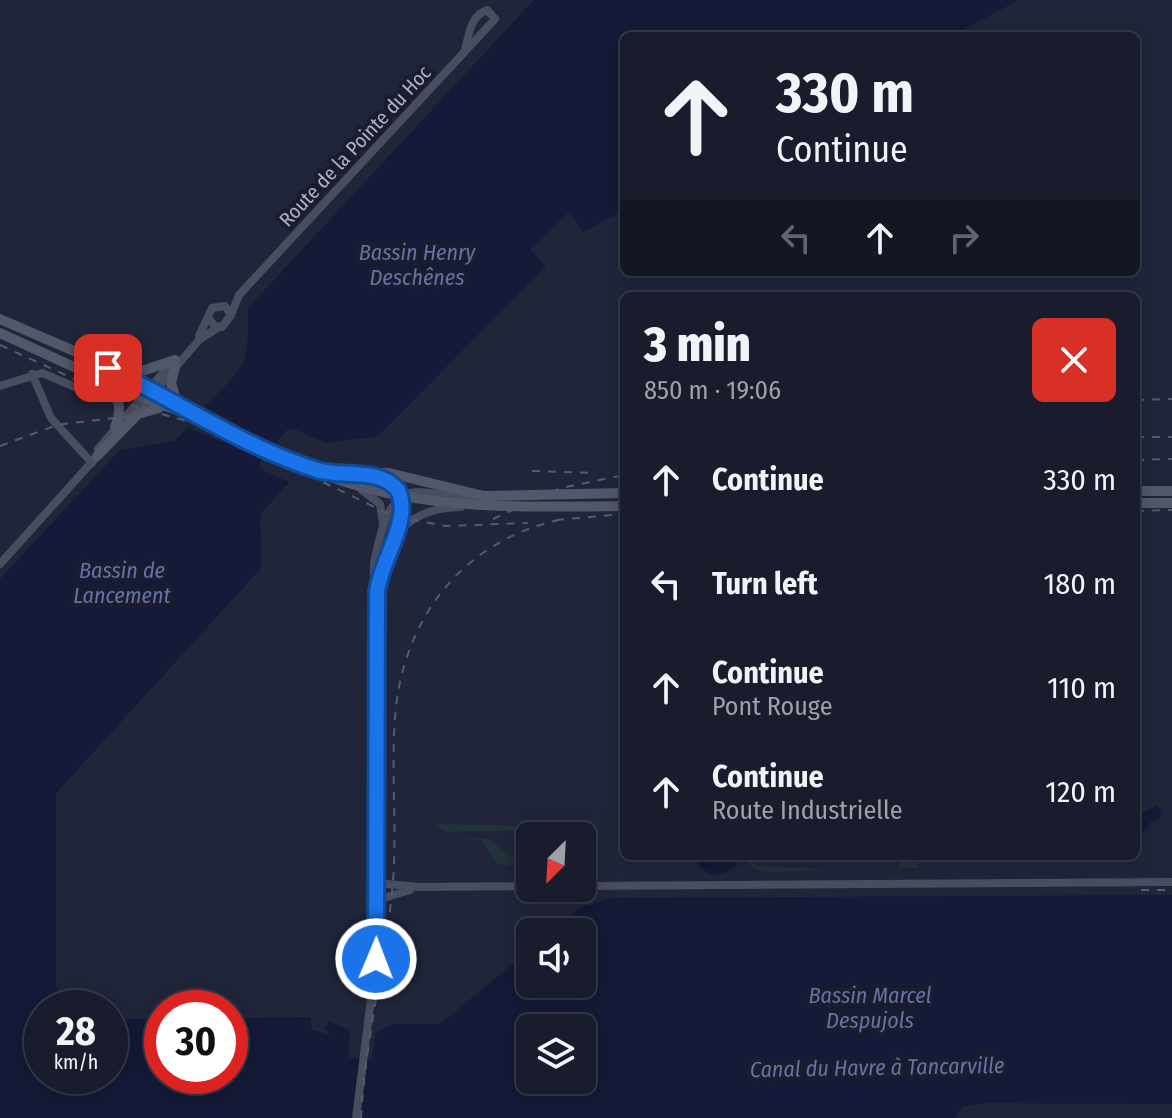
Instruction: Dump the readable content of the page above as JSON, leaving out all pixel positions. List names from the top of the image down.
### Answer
{
  "streets": {
    "street": ["Route de la Pointe du Hoc"]
  },
  "water": [
    "Bassin Henry Deschênes",
    "Bassin de Lancement",
    "Bassin Marcel Despujols",
    "Canal du Havre à Tancarville"
  ],
  "north": "bottom left",
  "page": {
    "turn": ["330 m", "Continue"],
    "heading": ["3 min", "850 m · 19:06"],
    "list": [
      {
        "name": "Continue",
        "value": "330 m"
      },
      {
        "name": "Turn left",
        "value": "180 m"
      },
      {
        "name": "Continue",
        "note": "Pont Rouge",
        "value": "110 m"
      },
      {
        "name": "Continue",
        "note": "Route Industrielle",
        "value": "120 m"
      }
    ],
    "speed": "28 km/h",
    "limit": "30"
  }
}
